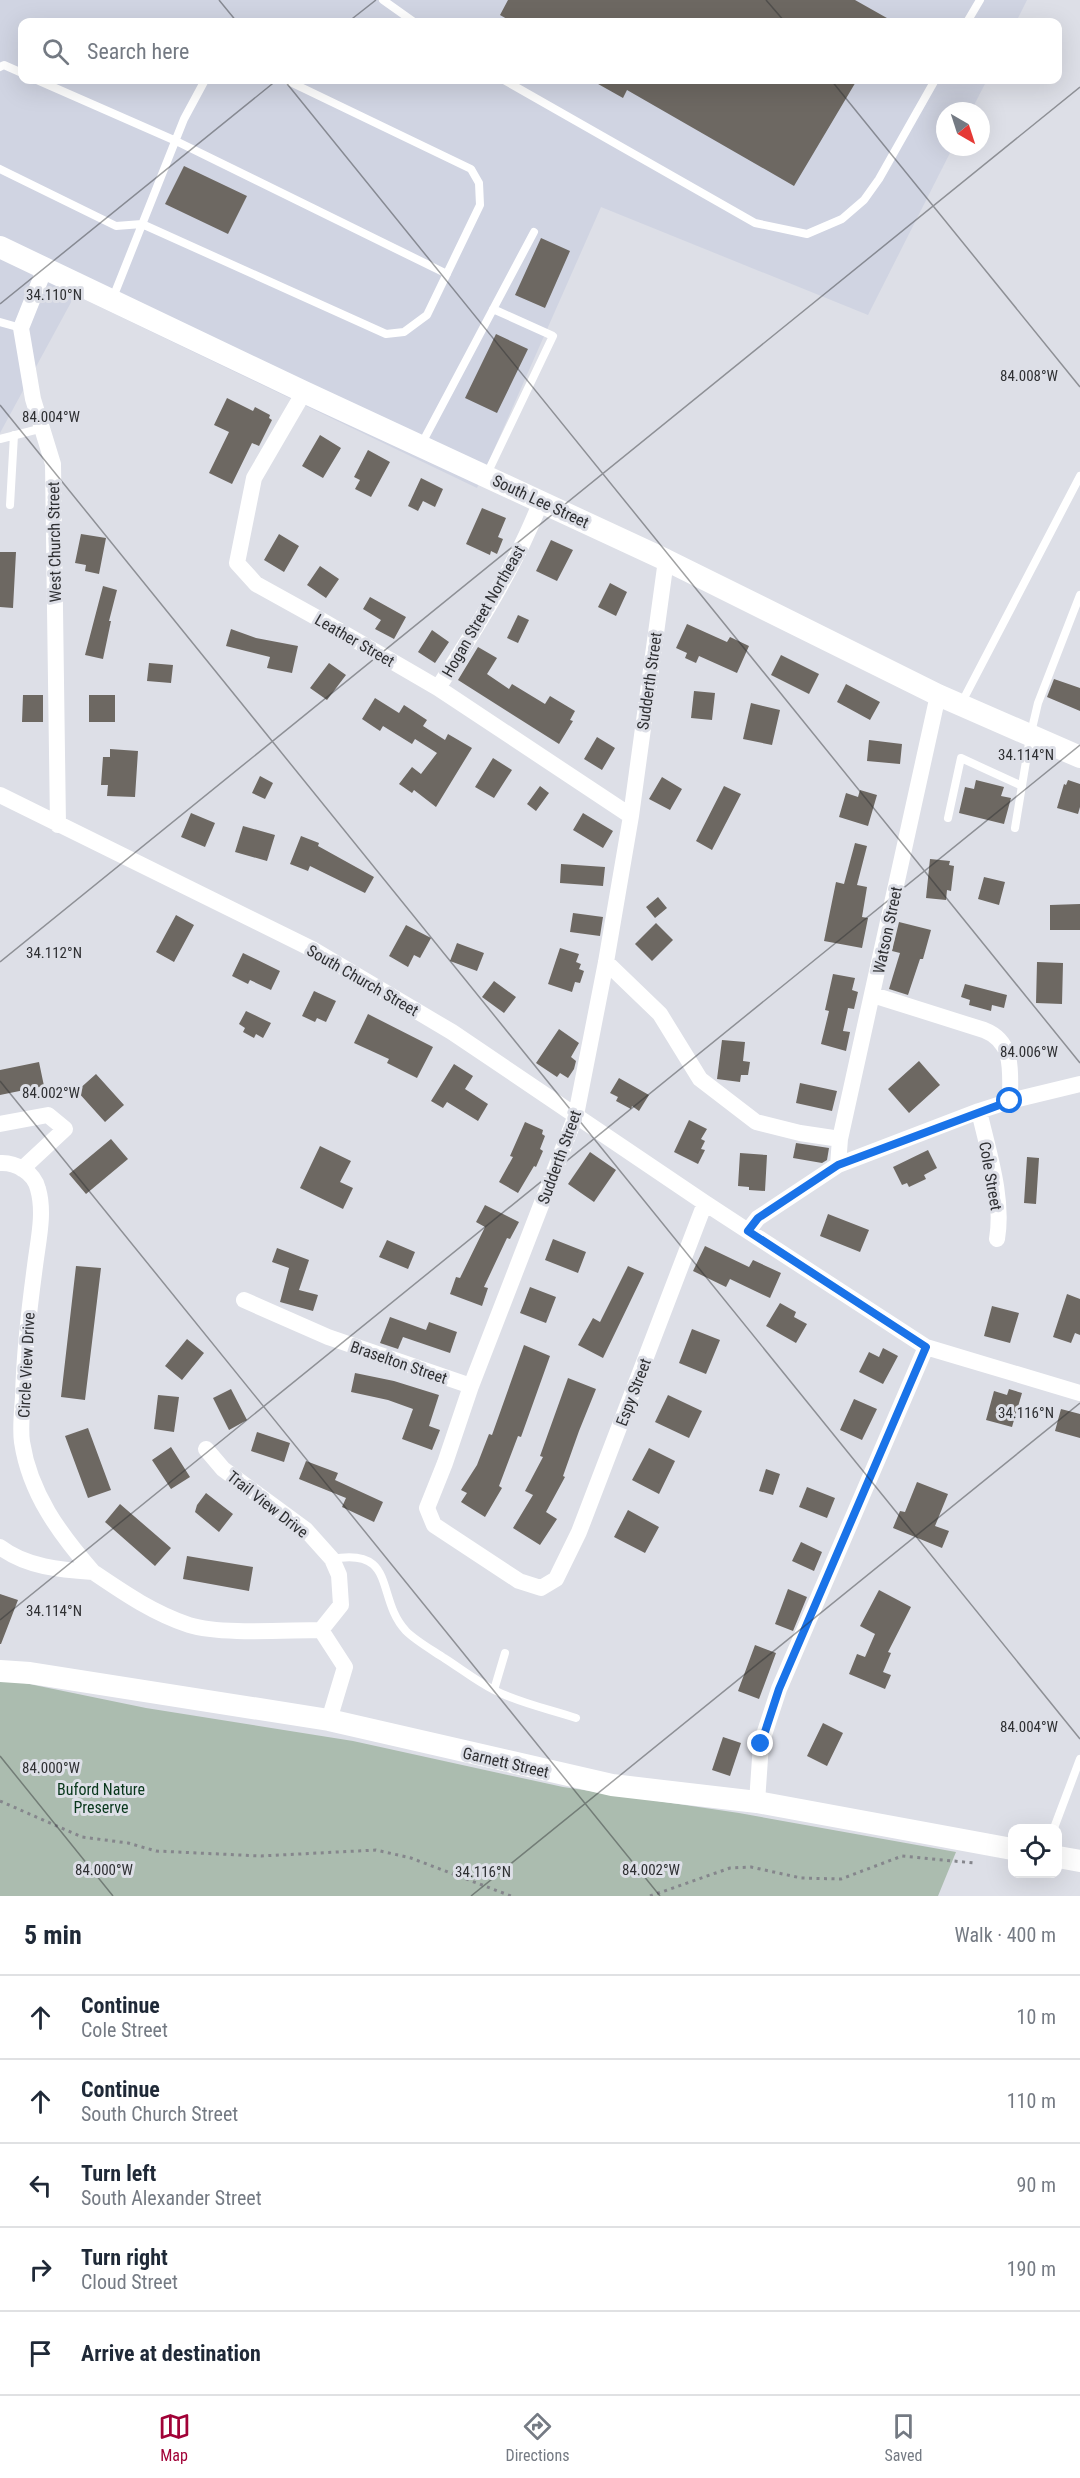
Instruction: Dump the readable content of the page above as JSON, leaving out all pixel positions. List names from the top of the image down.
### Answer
{
  "streets": {
    "street": [
      "South Lee Street",
      "West Church Street",
      "Hogan Street Northeast",
      "Leather Street",
      "Sudderth Street",
      "Watson Street",
      "South Church Street",
      "Cole Street",
      "Braselton Street",
      "Circle View Drive",
      "Espy Street",
      "Trail View Drive",
      "Garnett Street"
    ]
  },
  "crossings": [
    ["South Lee Street", "Hogan Street Northeast"],
    ["South Lee Street", "Leather Street"],
    ["South Lee Street", "Sudderth Street"],
    ["South Lee Street", "Watson Street"],
    ["West Church Street", "South Church Street"],
    ["Hogan Street Northeast", "Leather Street"],
    ["Leather Street", "Sudderth Street"],
    ["Sudderth Street", "South Church Street"],
    ["Sudderth Street", "Braselton Street"],
    ["Sudderth Street", "Espy Street"],
    ["South Church Street", "Espy Street"],
    ["Circle View Drive", "Trail View Drive"]
  ],
  "parks": ["Buford Nature Preserve"],
  "north": "bottom right",
  "page": {
    "search": "Search here",
    "heading": ["5 min", "Walk · 400 m"],
    "list": [
      ["Continue", "Cole Street", "10 m"],
      ["Continue", "South Church Street", "110 m"],
      ["Turn left", "South Alexander Street", "90 m"],
      ["Turn right", "Cloud Street", "190 m"],
      "Arrive at destination"
    ],
    "nav": ["Map", "Directions", "Saved"]
  },
  "coordinates": [
    "34.110°N",
    "84.008°W",
    "84.004°W",
    "34.114°N",
    "34.112°N",
    "84.006°W",
    "84.002°W",
    "34.116°N",
    "84.000°W"
  ]
}
